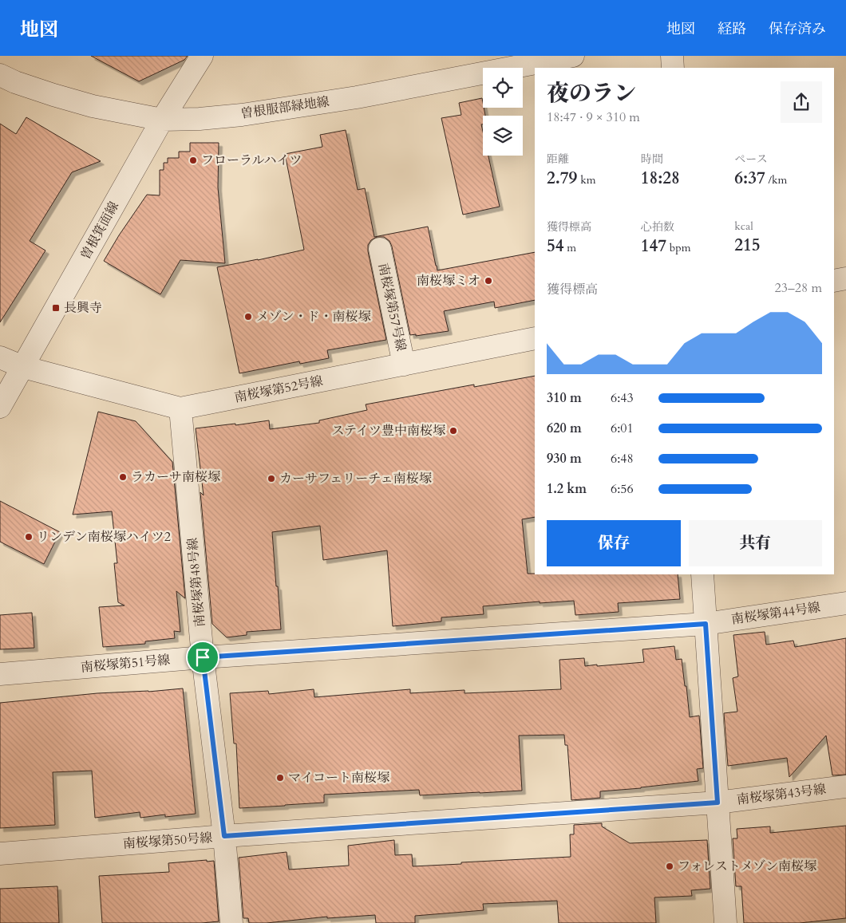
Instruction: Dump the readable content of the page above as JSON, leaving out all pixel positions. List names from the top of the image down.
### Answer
{
  "streets": {
    "street": [
      "曽根服部緑地線",
      "曽根箕面線",
      "南桜塚第57号線",
      "南桜塚第52号線",
      "南桜塚第48号線",
      "南桜塚第44号線",
      "南桜塚第51号線",
      "南桜塚第43号線",
      "南桜塚第50号線"
    ]
  },
  "crossings": [
    ["曽根服部緑地線", "曽根箕面線"],
    ["曽根箕面線", "南桜塚第52号線"],
    ["南桜塚第57号線", "南桜塚第52号線"],
    ["南桜塚第52号線", "南桜塚第48号線"],
    ["南桜塚第48号線", "南桜塚第51号線"],
    ["南桜塚第48号線", "南桜塚第50号線"],
    ["南桜塚第44号線", "南桜塚第51号線"],
    ["南桜塚第43号線", "南桜塚第50号線"]
  ],
  "places": {
    "other": [
      "フローラルハイツ",
      "南桜塚ミオ",
      "メゾン・ド・南桜塚",
      "ステイツ豊中南桜塚",
      "ラカーサ南桜塚",
      "カーサフェリーチェ南桜塚",
      "リンデン南桜塚ハイツ2",
      "マイコート南桜塚",
      "フォレストメゾン南桜塚"
    ],
    "transit": ["長興寺"]
  },
  "page": {
    "header": "地図",
    "nav": ["地図", "経路", "保存済み"],
    "heading": ["夜のラン", "18:47 · 9 × 310 m"],
    "stats": [
      ["距離", "2.79 km"],
      ["時間", "18:28"],
      ["ペース", "6:37 /km"],
      ["獲得標高", "54 m"],
      ["心拍数", "147 bpm"],
      ["kcal", "215"]
    ],
    "chart": ["獲得標高", "23–28 m"],
    "list": [
      {
        "name": "310 m",
        "note": "6:43"
      },
      {
        "name": "620 m",
        "note": "6:01"
      },
      {
        "name": "930 m",
        "note": "6:48"
      },
      {
        "name": "1.2 km",
        "note": "6:56"
      }
    ],
    "buttons": ["保存", "共有"]
  }
}
